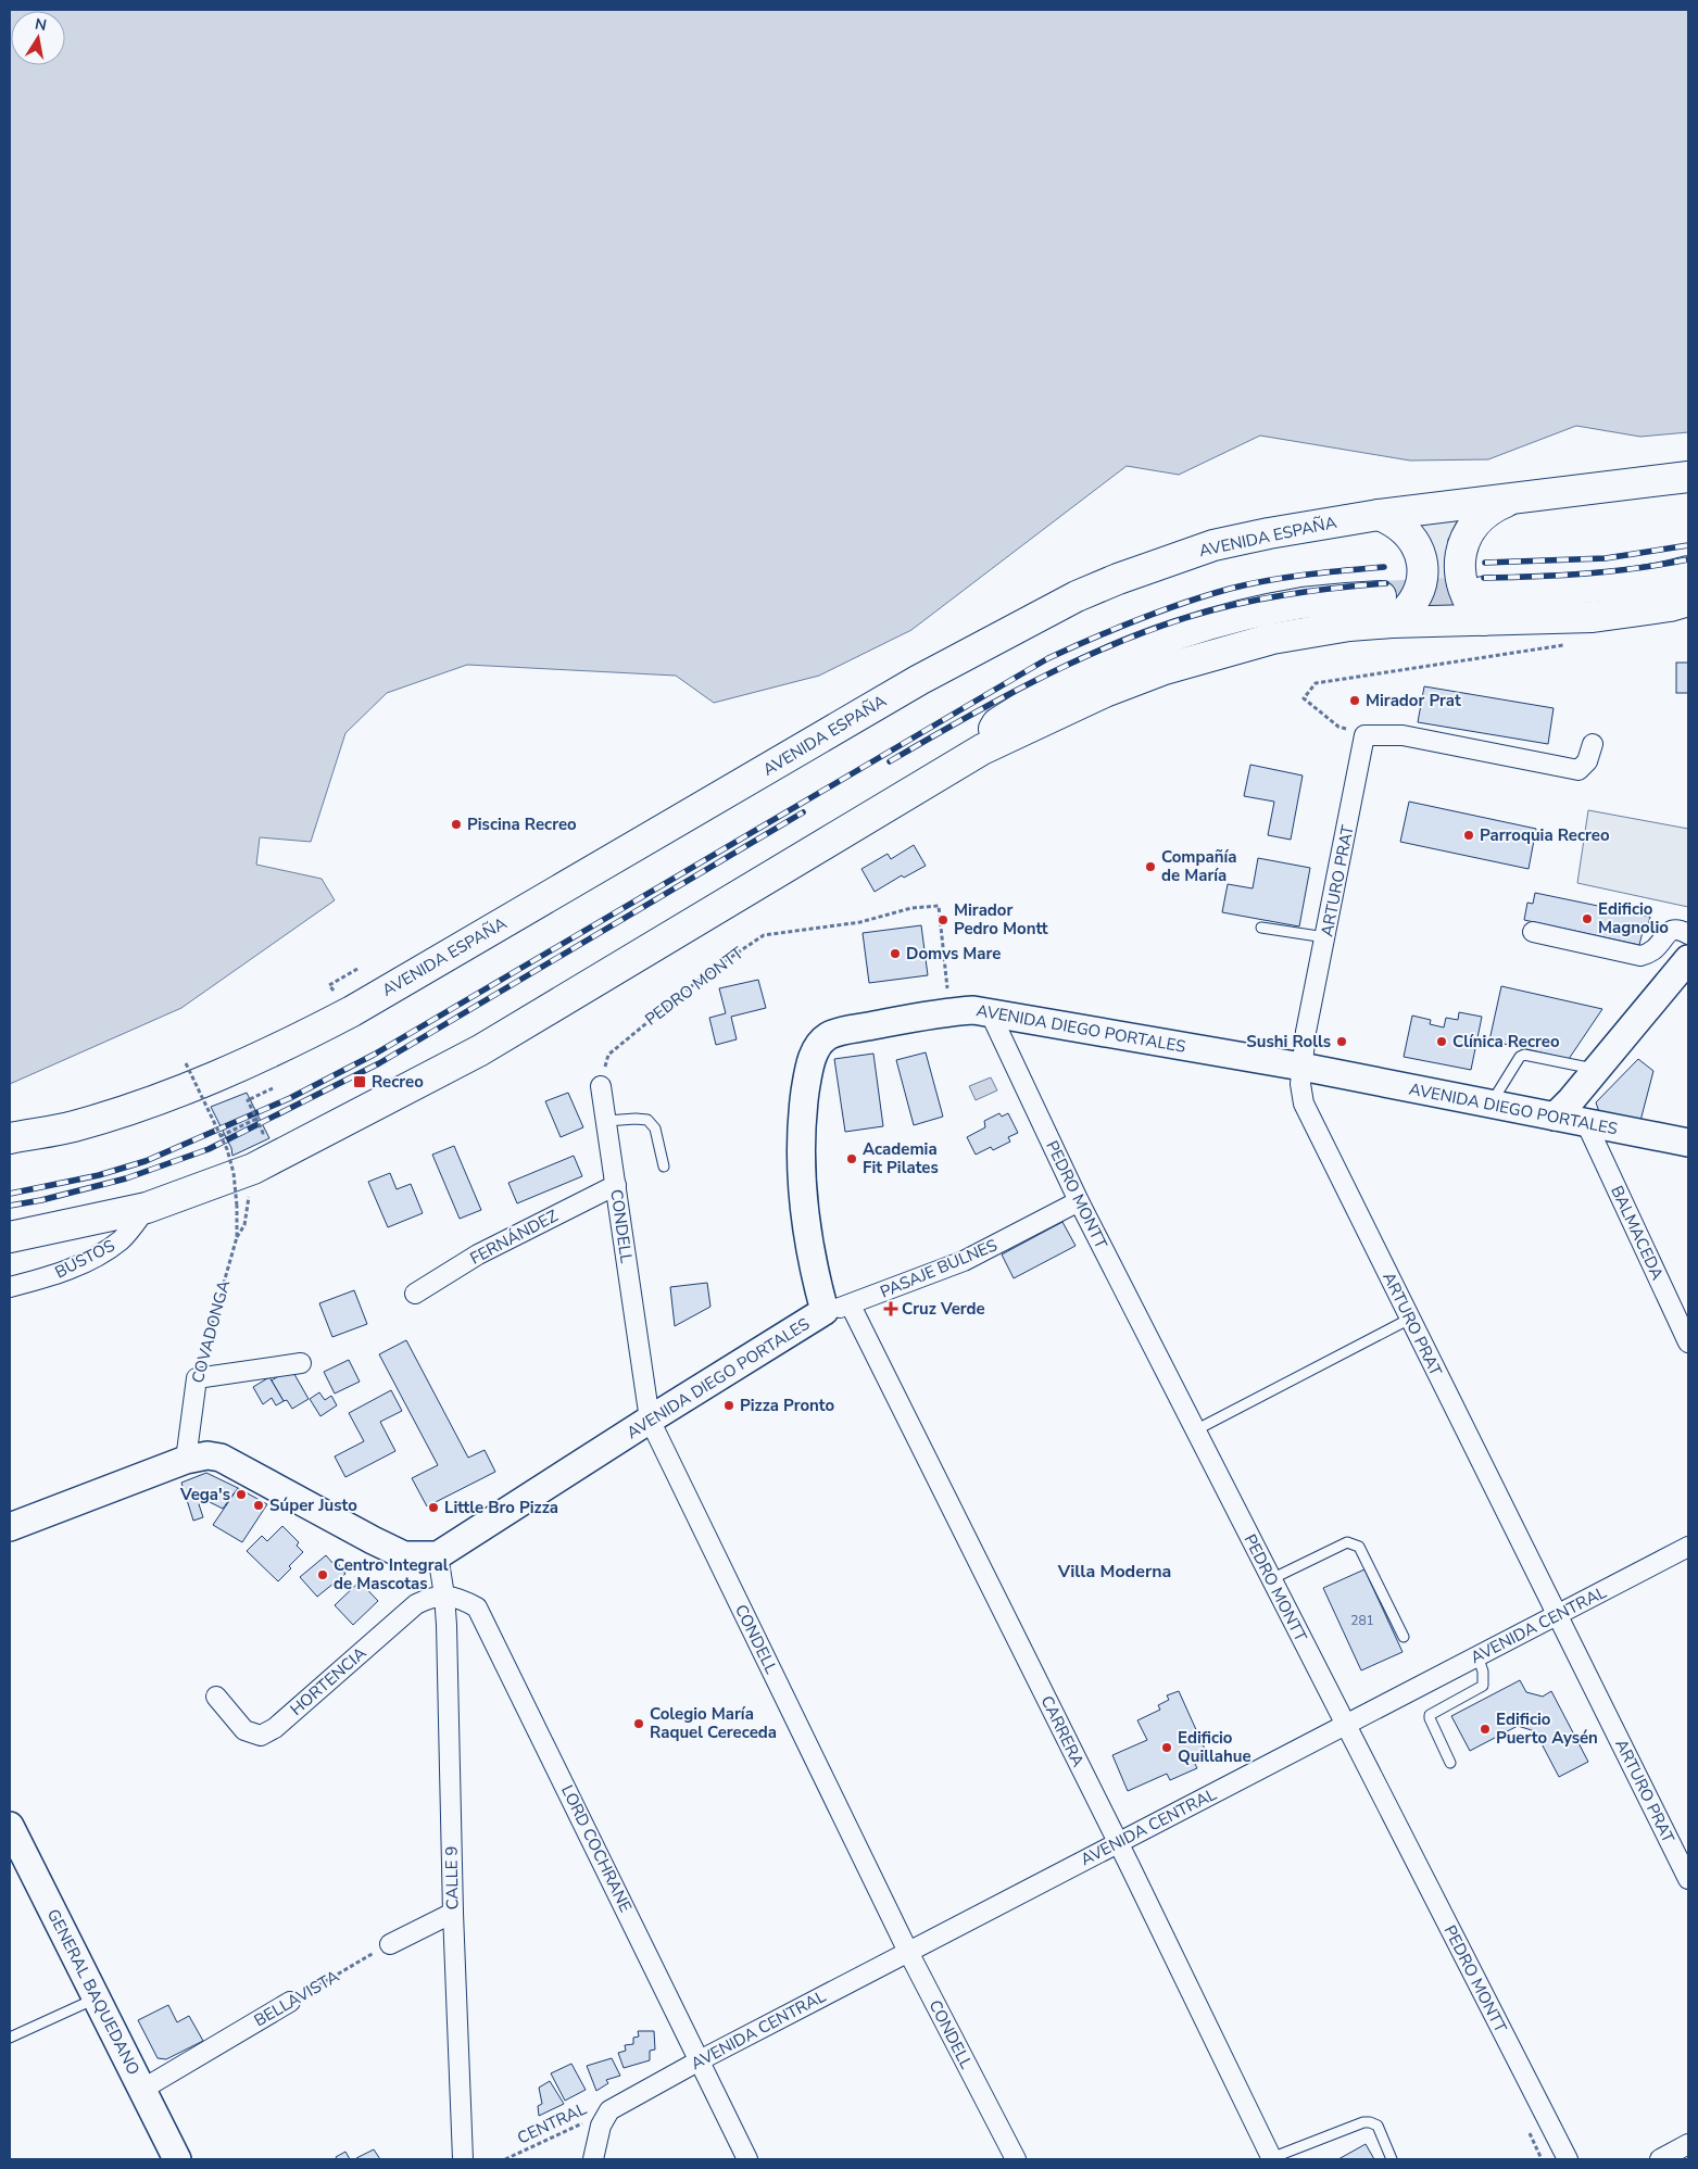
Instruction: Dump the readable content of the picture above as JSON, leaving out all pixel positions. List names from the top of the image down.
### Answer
{
  "streets": {
    "main road": ["AVENIDA ESPAÑA"],
    "street": [
      "ARTURO PRAT",
      "PEDRO MONTT",
      "AVENIDA DIEGO PORTALES",
      "CONDELL",
      "BALMACEDA",
      "FERNÁNDEZ",
      "BUSTOS",
      "PASAJE BULNES",
      "COVADONGA",
      "AVENIDA CENTRAL",
      "HORTENCIA",
      "CARRERA",
      "LORD COCHRANE",
      "CALLE 9",
      "GENERAL BAQUEDANO",
      "BELLAVISTA"
    ],
    "path": ["CENTRAL"]
  },
  "crossings": [
    ["ARTURO PRAT", "AVENIDA DIEGO PORTALES"],
    ["ARTURO PRAT", "AVENIDA CENTRAL"],
    ["PEDRO MONTT", "AVENIDA DIEGO PORTALES"],
    ["PEDRO MONTT", "CONDELL"],
    ["PEDRO MONTT", "PASAJE BULNES"],
    ["PEDRO MONTT", "AVENIDA CENTRAL"],
    ["AVENIDA DIEGO PORTALES", "CONDELL"],
    ["AVENIDA DIEGO PORTALES", "BALMACEDA"],
    ["AVENIDA DIEGO PORTALES", "PASAJE BULNES"],
    ["CONDELL", "FERNÁNDEZ"],
    ["CONDELL", "AVENIDA CENTRAL"],
    ["PASAJE BULNES", "CARRERA"],
    ["AVENIDA CENTRAL", "CARRERA"],
    ["AVENIDA CENTRAL", "LORD COCHRANE"],
    ["AVENIDA CENTRAL", "CENTRAL"],
    ["HORTENCIA", "LORD COCHRANE"],
    ["HORTENCIA", "CALLE 9"],
    ["LORD COCHRANE", "CALLE 9"],
    ["GENERAL BAQUEDANO", "BELLAVISTA"]
  ],
  "districts": ["Villa Moderna"],
  "places": {
    "other": [
      "Mirador Prat",
      "Piscina Recreo",
      "Parroquia Recreo",
      "Compañía de María",
      "Edificio Magnolio",
      "Mirador Pedro Montt",
      "Domvs Mare",
      "Sushi Rolls",
      "Clínica Recreo",
      "Academia Fit Pilates",
      "Pizza Pronto",
      "Vega's",
      "Súper Justo",
      "Little Bro Pizza",
      "Centro Integral de Mascotas",
      "Colegio María Raquel Cereceda",
      "Edificio Puerto Aysén",
      "Edificio Quillahue"
    ],
    "transit": ["Recreo"],
    "health": ["Cruz Verde"]
  },
  "house_numbers": ["281"],
  "north": "top"
}
